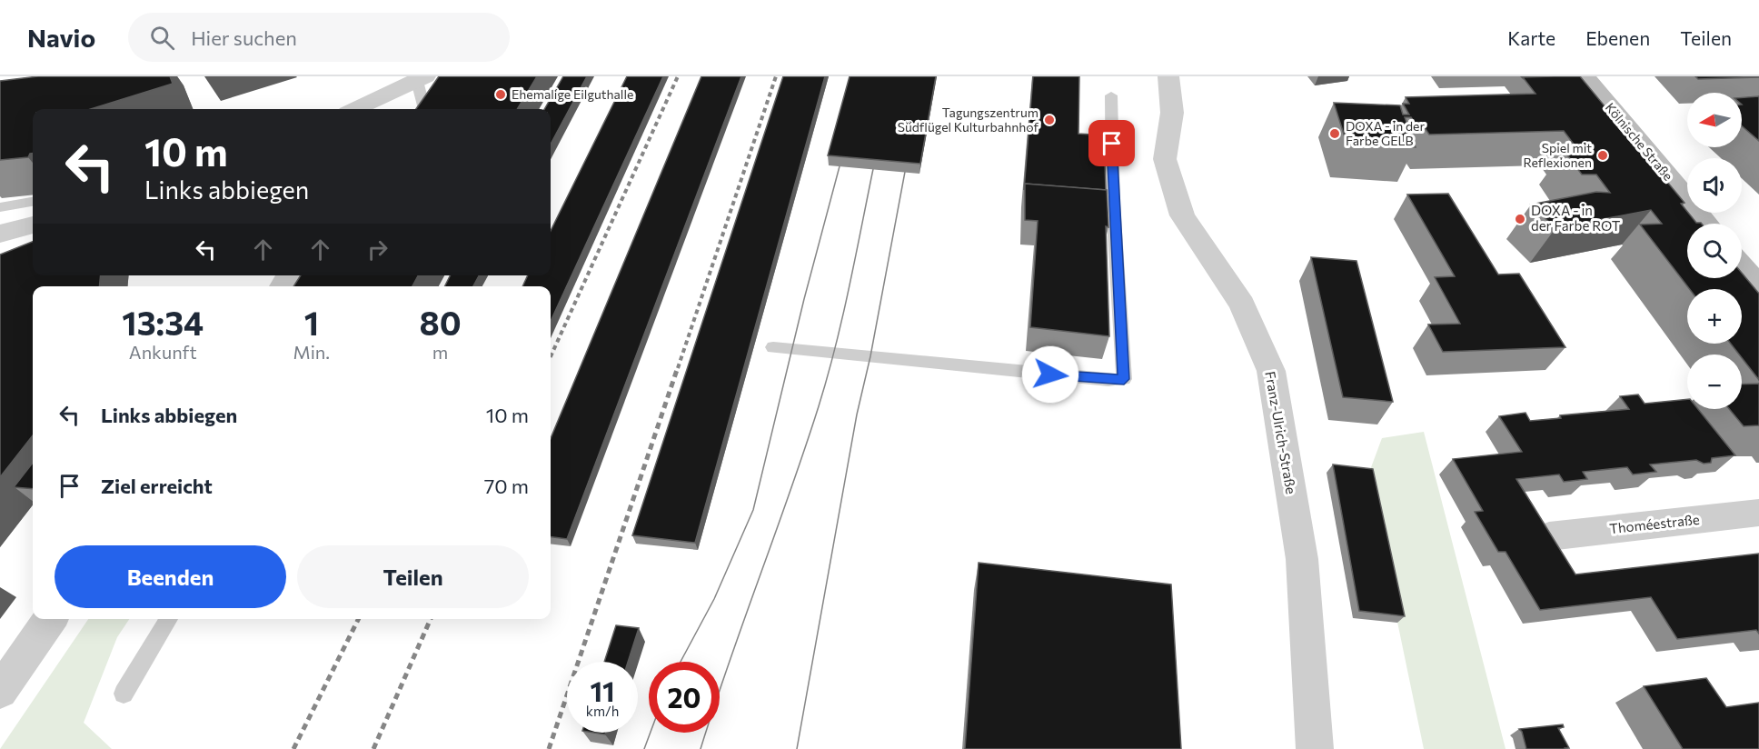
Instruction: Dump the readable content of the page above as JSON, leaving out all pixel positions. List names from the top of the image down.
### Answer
{
  "streets": {
    "main road": ["Kölnische Straße"],
    "street": ["Franz-Ulrich-Straße", "Thoméestraße"]
  },
  "places": [
    "Ehemalige Eilguthalle",
    "Tagungszentrum Südflügel Kulturbahnhof",
    "DOXA - in der Farbe GELB",
    "Spiel mit Reflexionen",
    "DOXA - in der Farbe ROT"
  ],
  "north": "left",
  "page": {
    "header": "Navio",
    "search": "Hier suchen",
    "nav": ["Karte", "Ebenen", "Teilen"],
    "map_buttons": ["+", "−"],
    "turn": ["10 m", "Links abbiegen"],
    "eta": [
      "13:34",
      "Ankunft",
      "1",
      "Min.",
      "80",
      "m"
    ],
    "list": [
      {
        "name": "Links abbiegen",
        "value": "10 m"
      },
      {
        "name": "Ziel erreicht",
        "value": "70 m"
      }
    ],
    "buttons": ["Beenden", "Teilen"],
    "speed": "11 km/h",
    "limit": "20"
  }
}
